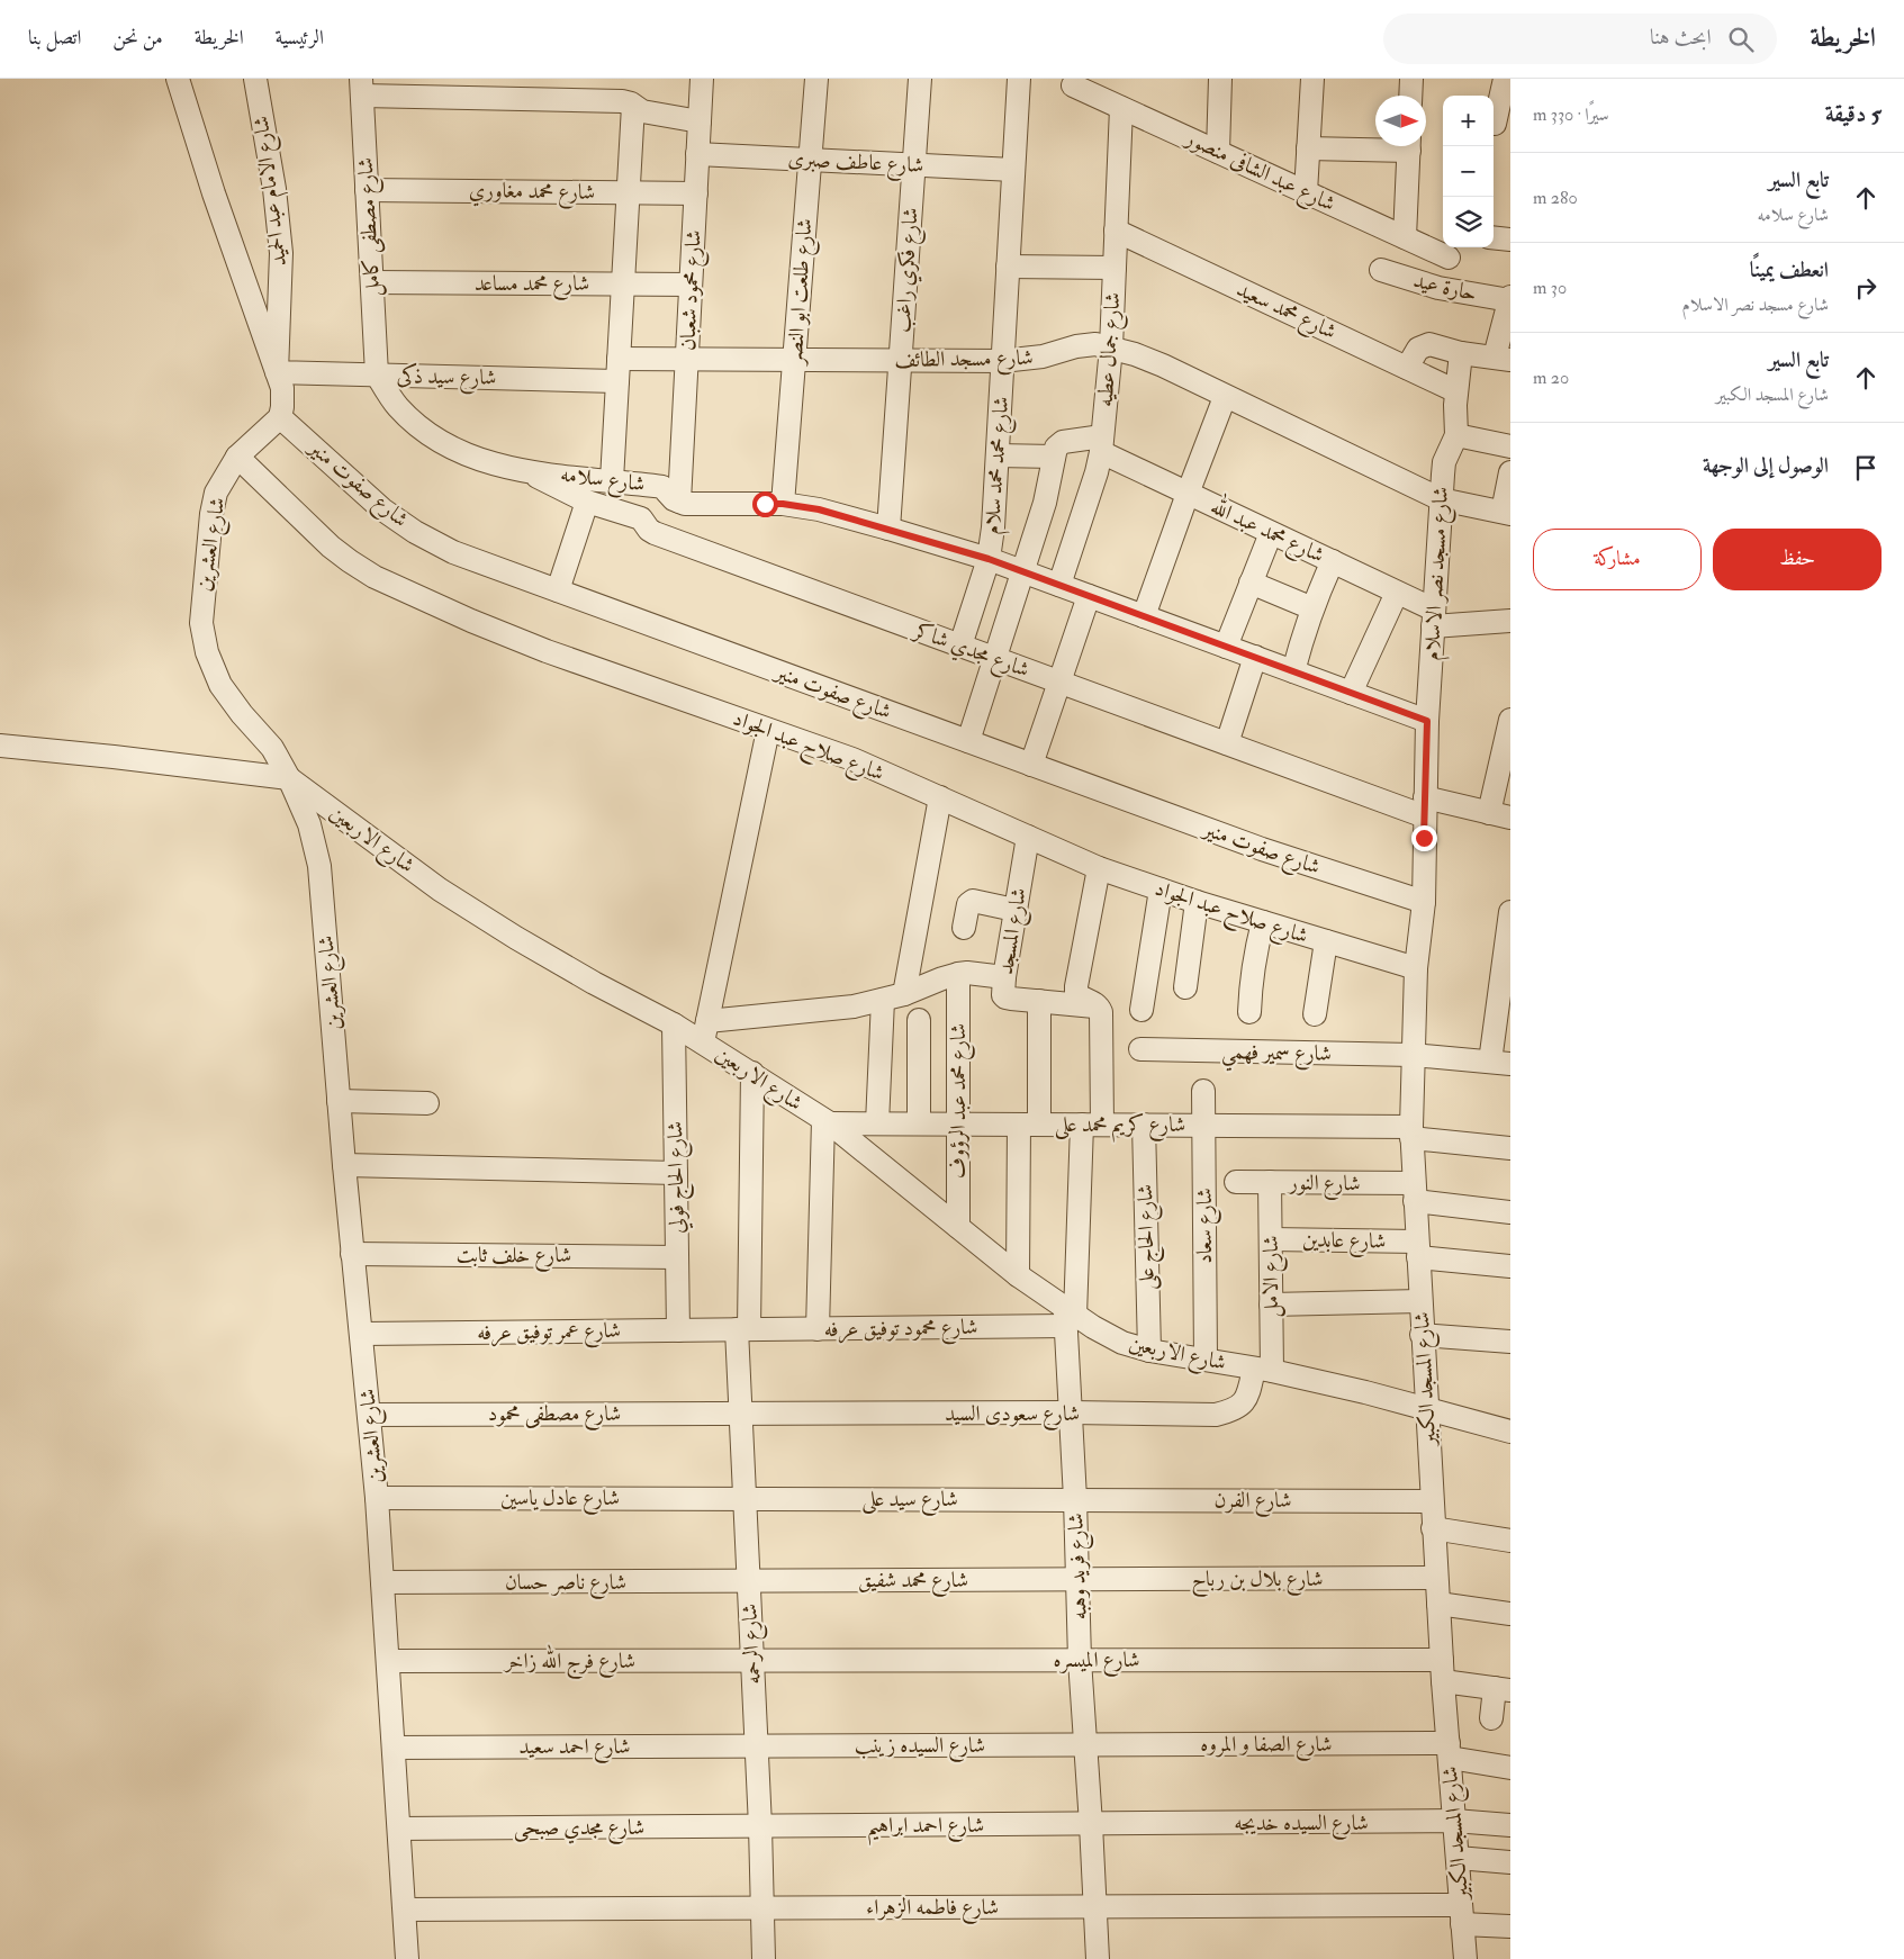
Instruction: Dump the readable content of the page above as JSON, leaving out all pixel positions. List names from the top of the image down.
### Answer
{
  "streets": {
    "street": [
      "شارع عاطف صبرى",
      "شارع عبد الشافى منصور",
      "شارع الامام عبد الحميد",
      "شارع محمد مغاوري",
      "شارع مصطفى كامل",
      "شارع فكري راغب",
      "شارع محمد مساعد",
      "حارة عيد",
      "شارع محمود شعبان",
      "شارع طلعت ابو النصر",
      "شارع محمد سعيد",
      "شارع جمال عطيه",
      "شارع مسجد الطائف",
      "شارع سيد ذكى",
      "شارع محمد محمد سلام",
      "شارع سلامه",
      "شارع صفوت منير",
      "شارع محمد عبد الله",
      "شارع العشرين",
      "شارع مسجد نصر الاسلام",
      "شارع مجدي شاكر",
      "شارع صلاح عبد الجواد",
      "شارع الاربعين",
      "شارع المسجد",
      "شارع سمير فهمي",
      "شارع محمد عبد الرؤوف",
      "شارع كريم محمد على",
      "شارع الحاج فولي",
      "شارع النور",
      "شارع سعاد",
      "شارع الحاج على",
      "شارع عابدين",
      "شارع خلف ثابت",
      "شارع الامل",
      "شارع محمود توفيق عرفه",
      "شارع عمر توفيق عرفه",
      "شارع المسجد الكبير",
      "شارع مصطفى محمود",
      "شارع سعودى السيد",
      "شارع عادل ياسين",
      "شارع سيد على",
      "شارع الفرن",
      "شارع فريد وهبه",
      "شارع بلال بن رباح",
      "شارع محمد شفيق",
      "شارع ناصر حسان",
      "شارع الرحمه",
      "شارع الميسره",
      "شارع فرج الله زاخر",
      "شارع الصفا و المروه",
      "شارع السيده زينب",
      "شارع احمد سعيد",
      "شارع السيده خديجه",
      "شارع احمد ابراهيم",
      "شارع مجدي صبحى",
      "شارع فاطمه الزهراء"
    ]
  },
  "crossings": [
    ["شارع عاطف صبرى", "شارع فكري راغب"],
    ["شارع عاطف صبرى", "شارع محمود شعبان"],
    ["شارع عاطف صبرى", "شارع طلعت ابو النصر"],
    ["شارع عاطف صبرى", "شارع محمد محمد سلام"],
    ["شارع عبد الشافى منصور", "شارع جمال عطيه"],
    ["شارع الامام عبد الحميد", "شارع سيد ذكى"],
    ["شارع محمد مغاوري", "شارع مصطفى كامل"],
    ["شارع محمد مغاوري", "شارع محمود شعبان"],
    ["شارع مصطفى كامل", "شارع محمد مساعد"],
    ["شارع مصطفى كامل", "شارع سيد ذكى"],
    ["شارع مصطفى كامل", "شارع سلامه"],
    ["شارع فكري راغب", "شارع مسجد الطائف"],
    ["شارع فكري راغب", "شارع سلامه"],
    ["شارع محمد مساعد", "شارع محمود شعبان"],
    ["شارع محمود شعبان", "شارع مسجد الطائف"],
    ["شارع محمود شعبان", "شارع سلامه"],
    ["شارع طلعت ابو النصر", "شارع مسجد الطائف"],
    ["شارع طلعت ابو النصر", "شارع سلامه"],
    ["شارع محمد سعيد", "شارع جمال عطيه"],
    ["شارع محمد سعيد", "شارع مسجد نصر الاسلام"],
    ["شارع جمال عطيه", "شارع مسجد الطائف"],
    ["شارع جمال عطيه", "شارع سلامه"],
    ["شارع جمال عطيه", "شارع محمد عبد الله"],
    ["شارع مسجد الطائف", "شارع سيد ذكى"],
    ["شارع مسجد الطائف", "شارع محمد محمد سلام"],
    ["شارع مسجد الطائف", "شارع مسجد نصر الاسلام"],
    ["شارع سيد ذكى", "شارع سلامه"],
    ["شارع محمد محمد سلام", "شارع سلامه"],
    ["شارع محمد محمد سلام", "شارع مجدي شاكر"],
    ["شارع سلامه", "شارع مسجد نصر الاسلام"],
    ["شارع سلامه", "شارع مجدي شاكر"],
    ["شارع صفوت منير", "شارع العشرين"],
    ["شارع صفوت منير", "شارع المسجد الكبير"],
    ["شارع محمد عبد الله", "شارع مسجد نصر الاسلام"],
    ["شارع العشرين", "شارع صلاح عبد الجواد"],
    ["شارع العشرين", "شارع الاربعين"],
    ["شارع العشرين", "شارع خلف ثابت"],
    ["شارع العشرين", "شارع عمر توفيق عرفه"],
    ["شارع العشرين", "شارع مصطفى محمود"],
    ["شارع العشرين", "شارع عادل ياسين"],
    ["شارع العشرين", "شارع ناصر حسان"],
    ["شارع العشرين", "شارع فرج الله زاخر"],
    ["شارع العشرين", "شارع احمد سعيد"],
    ["شارع العشرين", "شارع مجدي صبحى"],
    ["شارع العشرين", "شارع فاطمه الزهراء"],
    ["شارع مسجد نصر الاسلام", "شارع مجدي شاكر"],
    ["شارع مسجد نصر الاسلام", "شارع المسجد الكبير"],
    ["شارع مجدي شاكر", "شارع المسجد الكبير"],
    ["شارع صلاح عبد الجواد", "شارع المسجد"],
    ["شارع صلاح عبد الجواد", "شارع المسجد الكبير"],
    ["شارع الاربعين", "شارع محمد عبد الرؤوف"],
    ["شارع الاربعين", "شارع كريم محمد على"],
    ["شارع الاربعين", "شارع الحاج فولي"],
    ["شارع الاربعين", "شارع سعاد"],
    ["شارع الاربعين", "شارع الحاج على"],
    ["شارع الاربعين", "شارع الامل"],
    ["شارع الاربعين", "شارع محمود توفيق عرفه"],
    ["شارع الاربعين", "شارع المسجد الكبير"],
    ["شارع الاربعين", "شارع سعودى السيد"],
    ["شارع الاربعين", "شارع فريد وهبه"],
    ["شارع الاربعين", "شارع الرحمه"],
    ["شارع المسجد", "شارع فريد وهبه"],
    ["شارع سمير فهمي", "شارع المسجد الكبير"],
    ["شارع محمد عبد الرؤوف", "شارع كريم محمد على"],
    ["شارع كريم محمد على", "شارع سعاد"],
    ["شارع كريم محمد على", "شارع الحاج على"],
    ["شارع كريم محمد على", "شارع المسجد الكبير"],
    ["شارع كريم محمد على", "شارع فريد وهبه"],
    ["شارع الحاج فولي", "شارع خلف ثابت"],
    ["شارع الحاج فولي", "شارع عمر توفيق عرفه"],
    ["شارع النور", "شارع الامل"],
    ["شارع النور", "شارع المسجد الكبير"],
    ["شارع عابدين", "شارع الامل"],
    ["شارع عابدين", "شارع المسجد الكبير"],
    ["شارع الامل", "شارع سعودى السيد"],
    ["شارع محمود توفيق عرفه", "شارع عمر توفيق عرفه"],
    ["شارع محمود توفيق عرفه", "شارع فريد وهبه"],
    ["شارع محمود توفيق عرفه", "شارع الرحمه"],
    ["شارع عمر توفيق عرفه", "شارع الرحمه"],
    ["شارع المسجد الكبير", "شارع الفرن"],
    ["شارع المسجد الكبير", "شارع بلال بن رباح"],
    ["شارع المسجد الكبير", "شارع الميسره"],
    ["شارع المسجد الكبير", "شارع الصفا و المروه"],
    ["شارع المسجد الكبير", "شارع السيده خديجه"],
    ["شارع المسجد الكبير", "شارع فاطمه الزهراء"],
    ["شارع مصطفى محمود", "شارع سعودى السيد"],
    ["شارع مصطفى محمود", "شارع الرحمه"],
    ["شارع سعودى السيد", "شارع فريد وهبه"],
    ["شارع سعودى السيد", "شارع الرحمه"],
    ["شارع عادل ياسين", "شارع سيد على"],
    ["شارع عادل ياسين", "شارع الرحمه"],
    ["شارع سيد على", "شارع الفرن"],
    ["شارع سيد على", "شارع فريد وهبه"],
    ["شارع سيد على", "شارع الرحمه"],
    ["شارع الفرن", "شارع فريد وهبه"],
    ["شارع فريد وهبه", "شارع بلال بن رباح"],
    ["شارع فريد وهبه", "شارع محمد شفيق"],
    ["شارع فريد وهبه", "شارع الميسره"],
    ["شارع فريد وهبه", "شارع الصفا و المروه"],
    ["شارع فريد وهبه", "شارع السيده زينب"],
    ["شارع فريد وهبه", "شارع السيده خديجه"],
    ["شارع فريد وهبه", "شارع احمد ابراهيم"],
    ["شارع فريد وهبه", "شارع فاطمه الزهراء"],
    ["شارع بلال بن رباح", "شارع محمد شفيق"],
    ["شارع محمد شفيق", "شارع ناصر حسان"],
    ["شارع محمد شفيق", "شارع الرحمه"],
    ["شارع ناصر حسان", "شارع الرحمه"],
    ["شارع الرحمه", "شارع الميسره"],
    ["شارع الرحمه", "شارع فرج الله زاخر"],
    ["شارع الرحمه", "شارع السيده زينب"],
    ["شارع الرحمه", "شارع احمد سعيد"],
    ["شارع الرحمه", "شارع احمد ابراهيم"],
    ["شارع الرحمه", "شارع مجدي صبحى"],
    ["شارع الرحمه", "شارع فاطمه الزهراء"],
    ["شارع الميسره", "شارع فرج الله زاخر"],
    ["شارع الصفا و المروه", "شارع السيده زينب"],
    ["شارع السيده زينب", "شارع احمد سعيد"],
    ["شارع السيده خديجه", "شارع احمد ابراهيم"],
    ["شارع احمد ابراهيم", "شارع مجدي صبحى"]
  ],
  "north": "right",
  "page": {
    "header": "الخريطة",
    "search": "ابحث هنا",
    "nav": [
      "الرئيسية",
      "الخريطة",
      "من نحن",
      "اتصل بنا"
    ],
    "heading": ["5 دقيقة", "سيرًا · 330 m"],
    "map_buttons": ["+", "−"],
    "list": [
      ["تابع السير", "شارع سلامه", "280 m"],
      ["انعطف يمينًا", "شارع مسجد نصر الاسلام", "30 m"],
      ["تابع السير", "شارع المسجد الكبير", "20 m"],
      "الوصول إلى الوجهة"
    ],
    "buttons": ["حفظ", "مشاركة"]
  }
}
